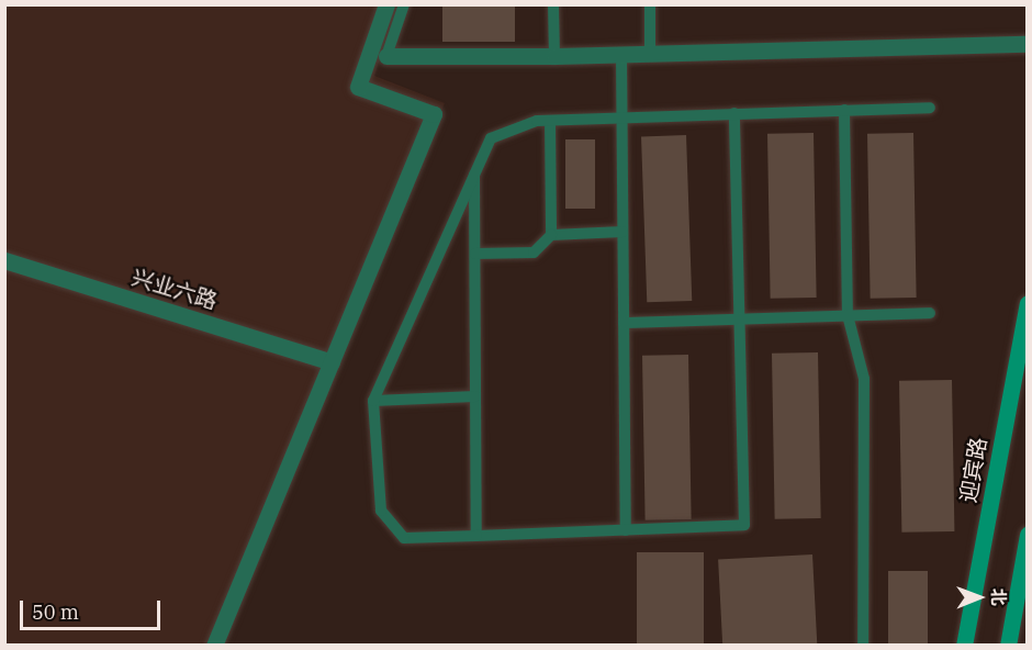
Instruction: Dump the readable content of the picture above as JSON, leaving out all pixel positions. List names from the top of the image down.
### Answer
{
  "streets": {
    "main road": ["迎宾路"],
    "street": ["兴业六路"]
  },
  "scale_bar": "50 m",
  "north": "right"
}
